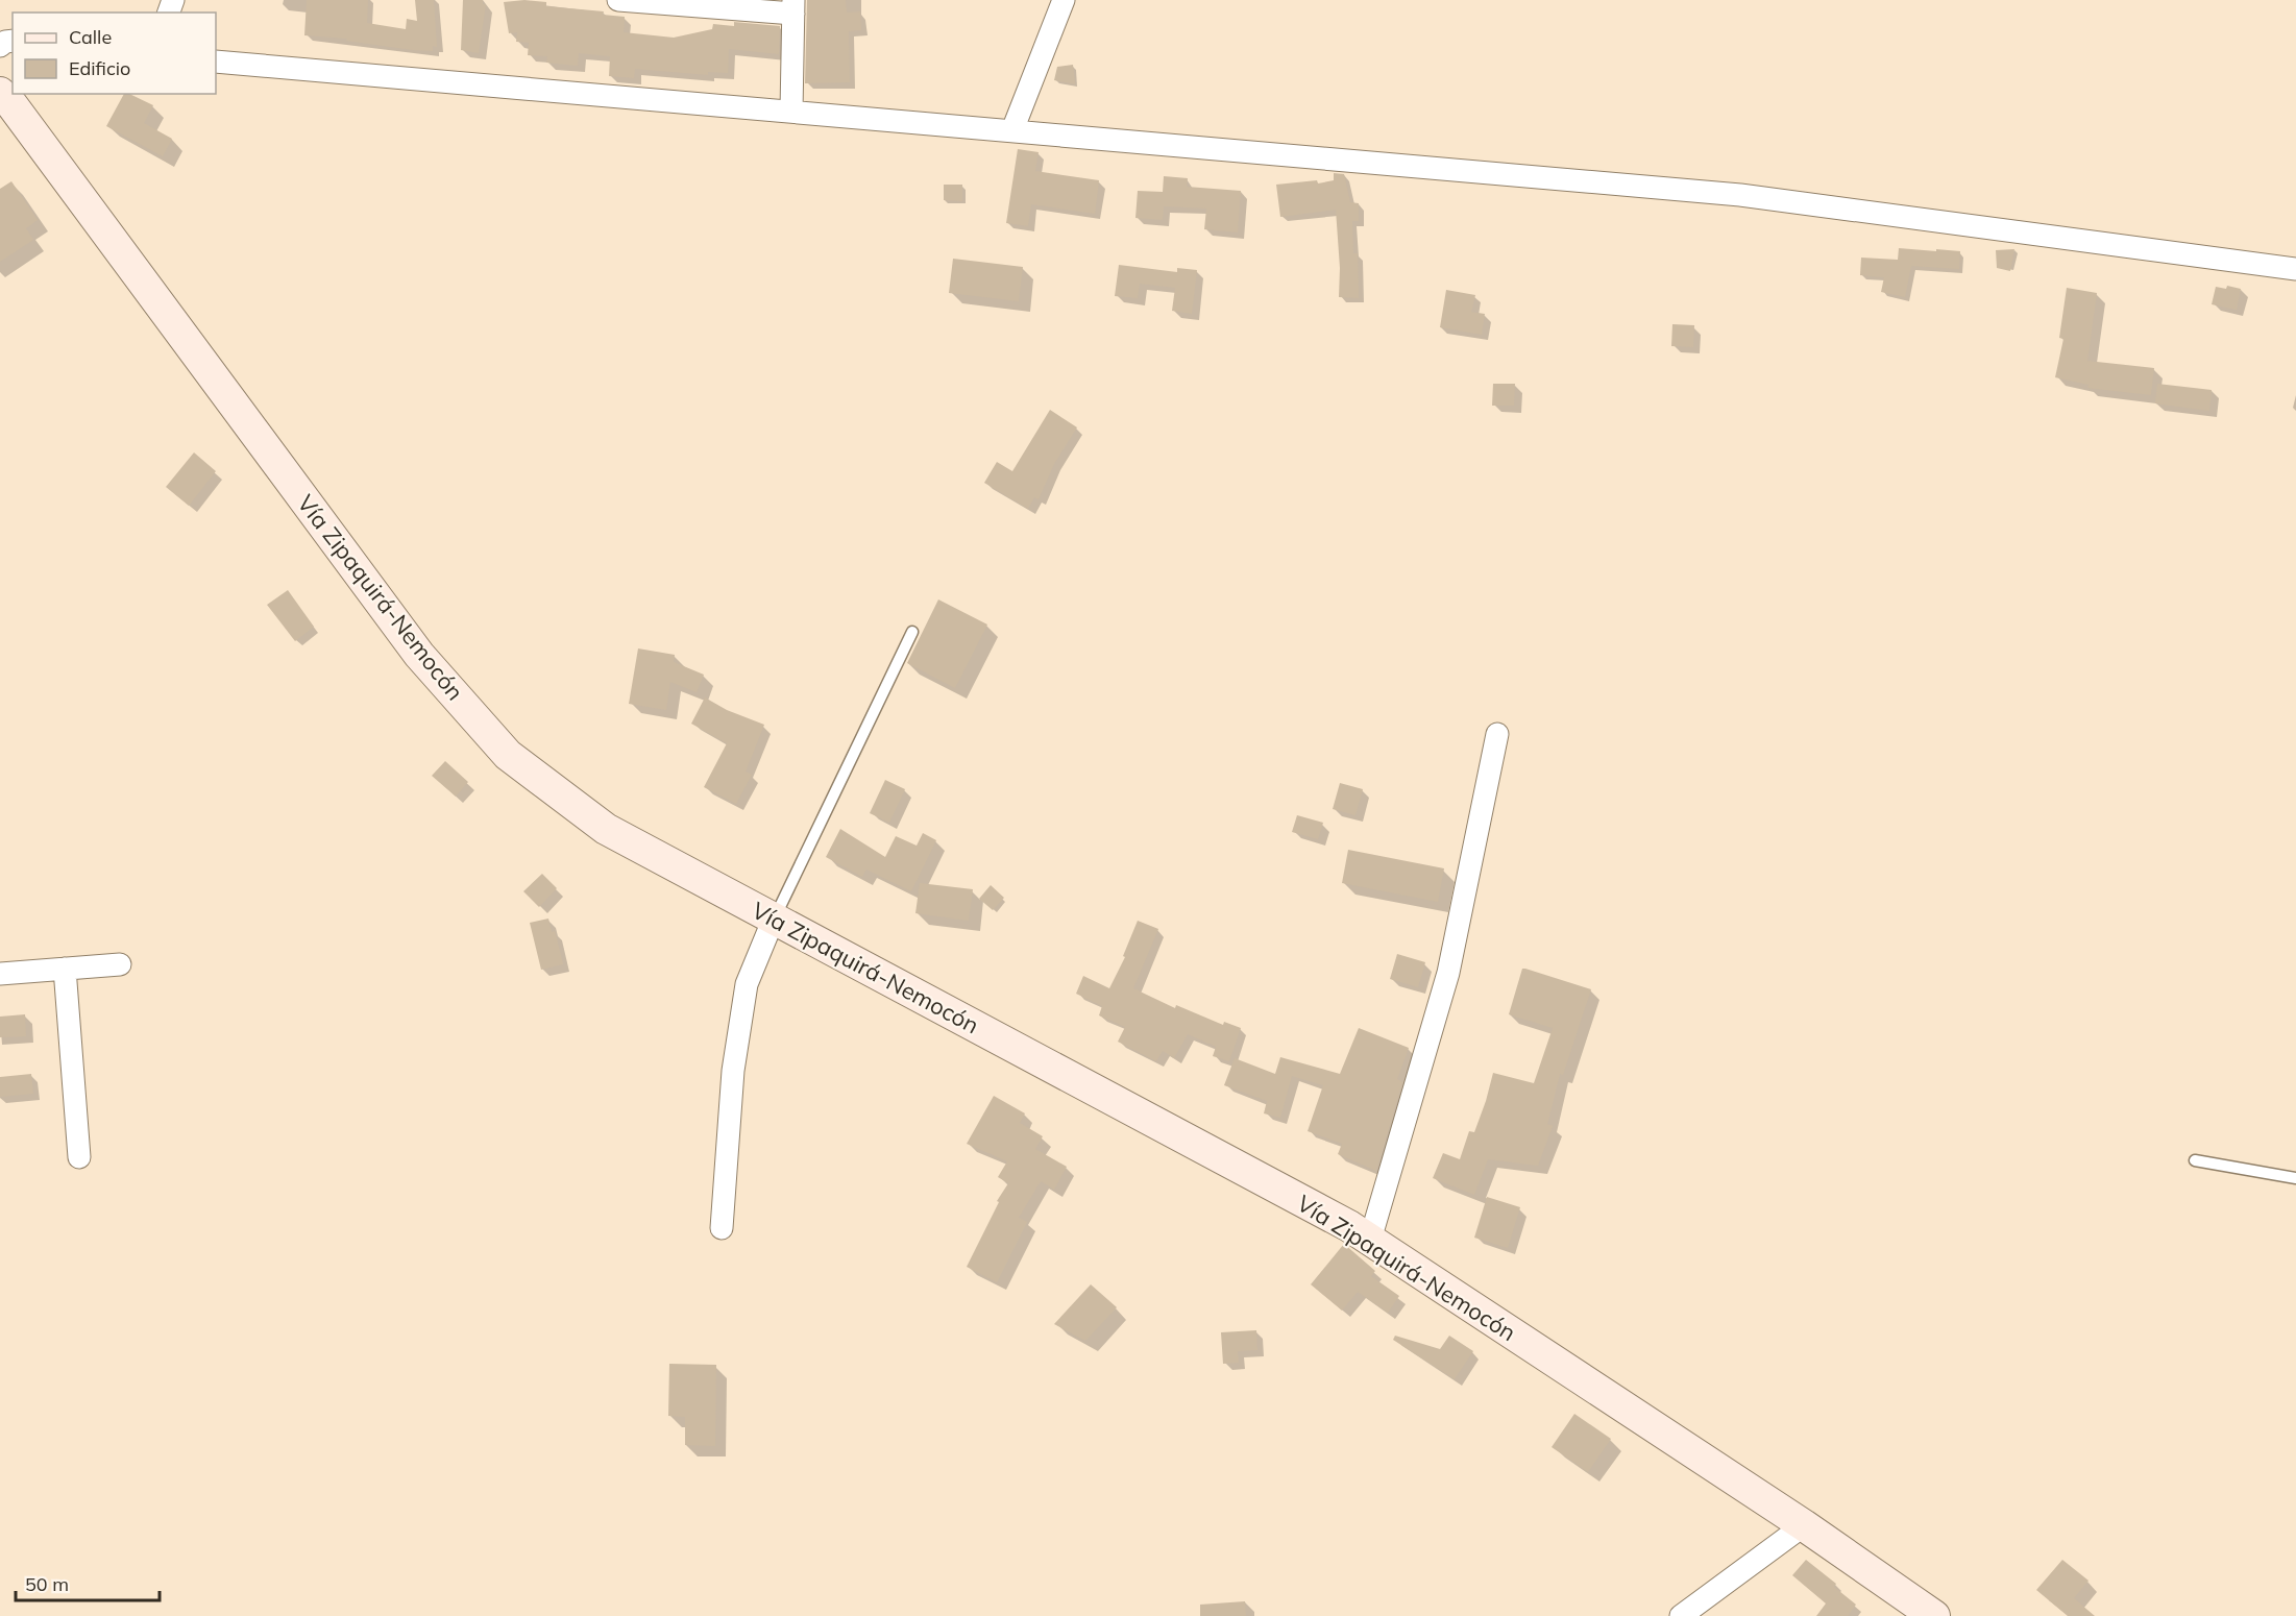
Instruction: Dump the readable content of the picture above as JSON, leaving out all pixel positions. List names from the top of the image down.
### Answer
{
  "streets": {
    "main road": ["Vía Zipaquirá-Nemocón"]
  },
  "legend": ["Calle", "Edificio"],
  "scale_bar": "50 m"
}
